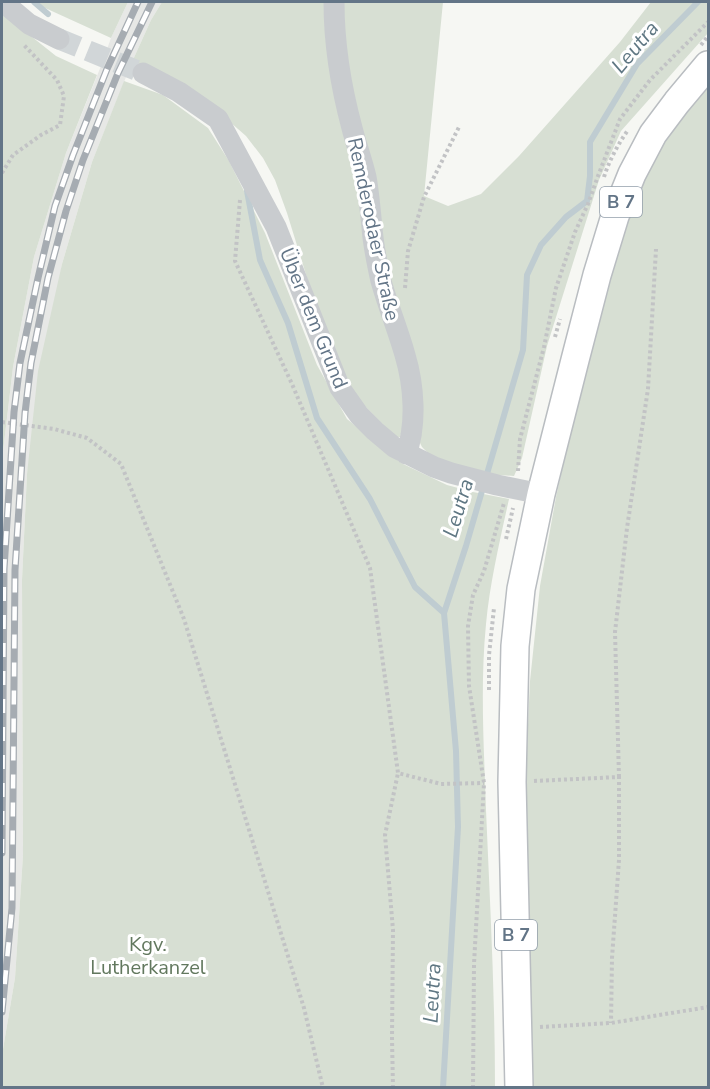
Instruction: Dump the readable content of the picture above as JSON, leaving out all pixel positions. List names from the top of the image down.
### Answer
{
  "streets": {
    "main road": ["B 7"],
    "street": ["Remderodaer Straße", "Über dem Grund"]
  },
  "crossings": [
    ["B 7", "Über dem Grund"],
    ["Remderodaer Straße", "Über dem Grund"]
  ],
  "water": ["Leutra"],
  "parks": ["Kgv. Lutherkanzel"]
}
